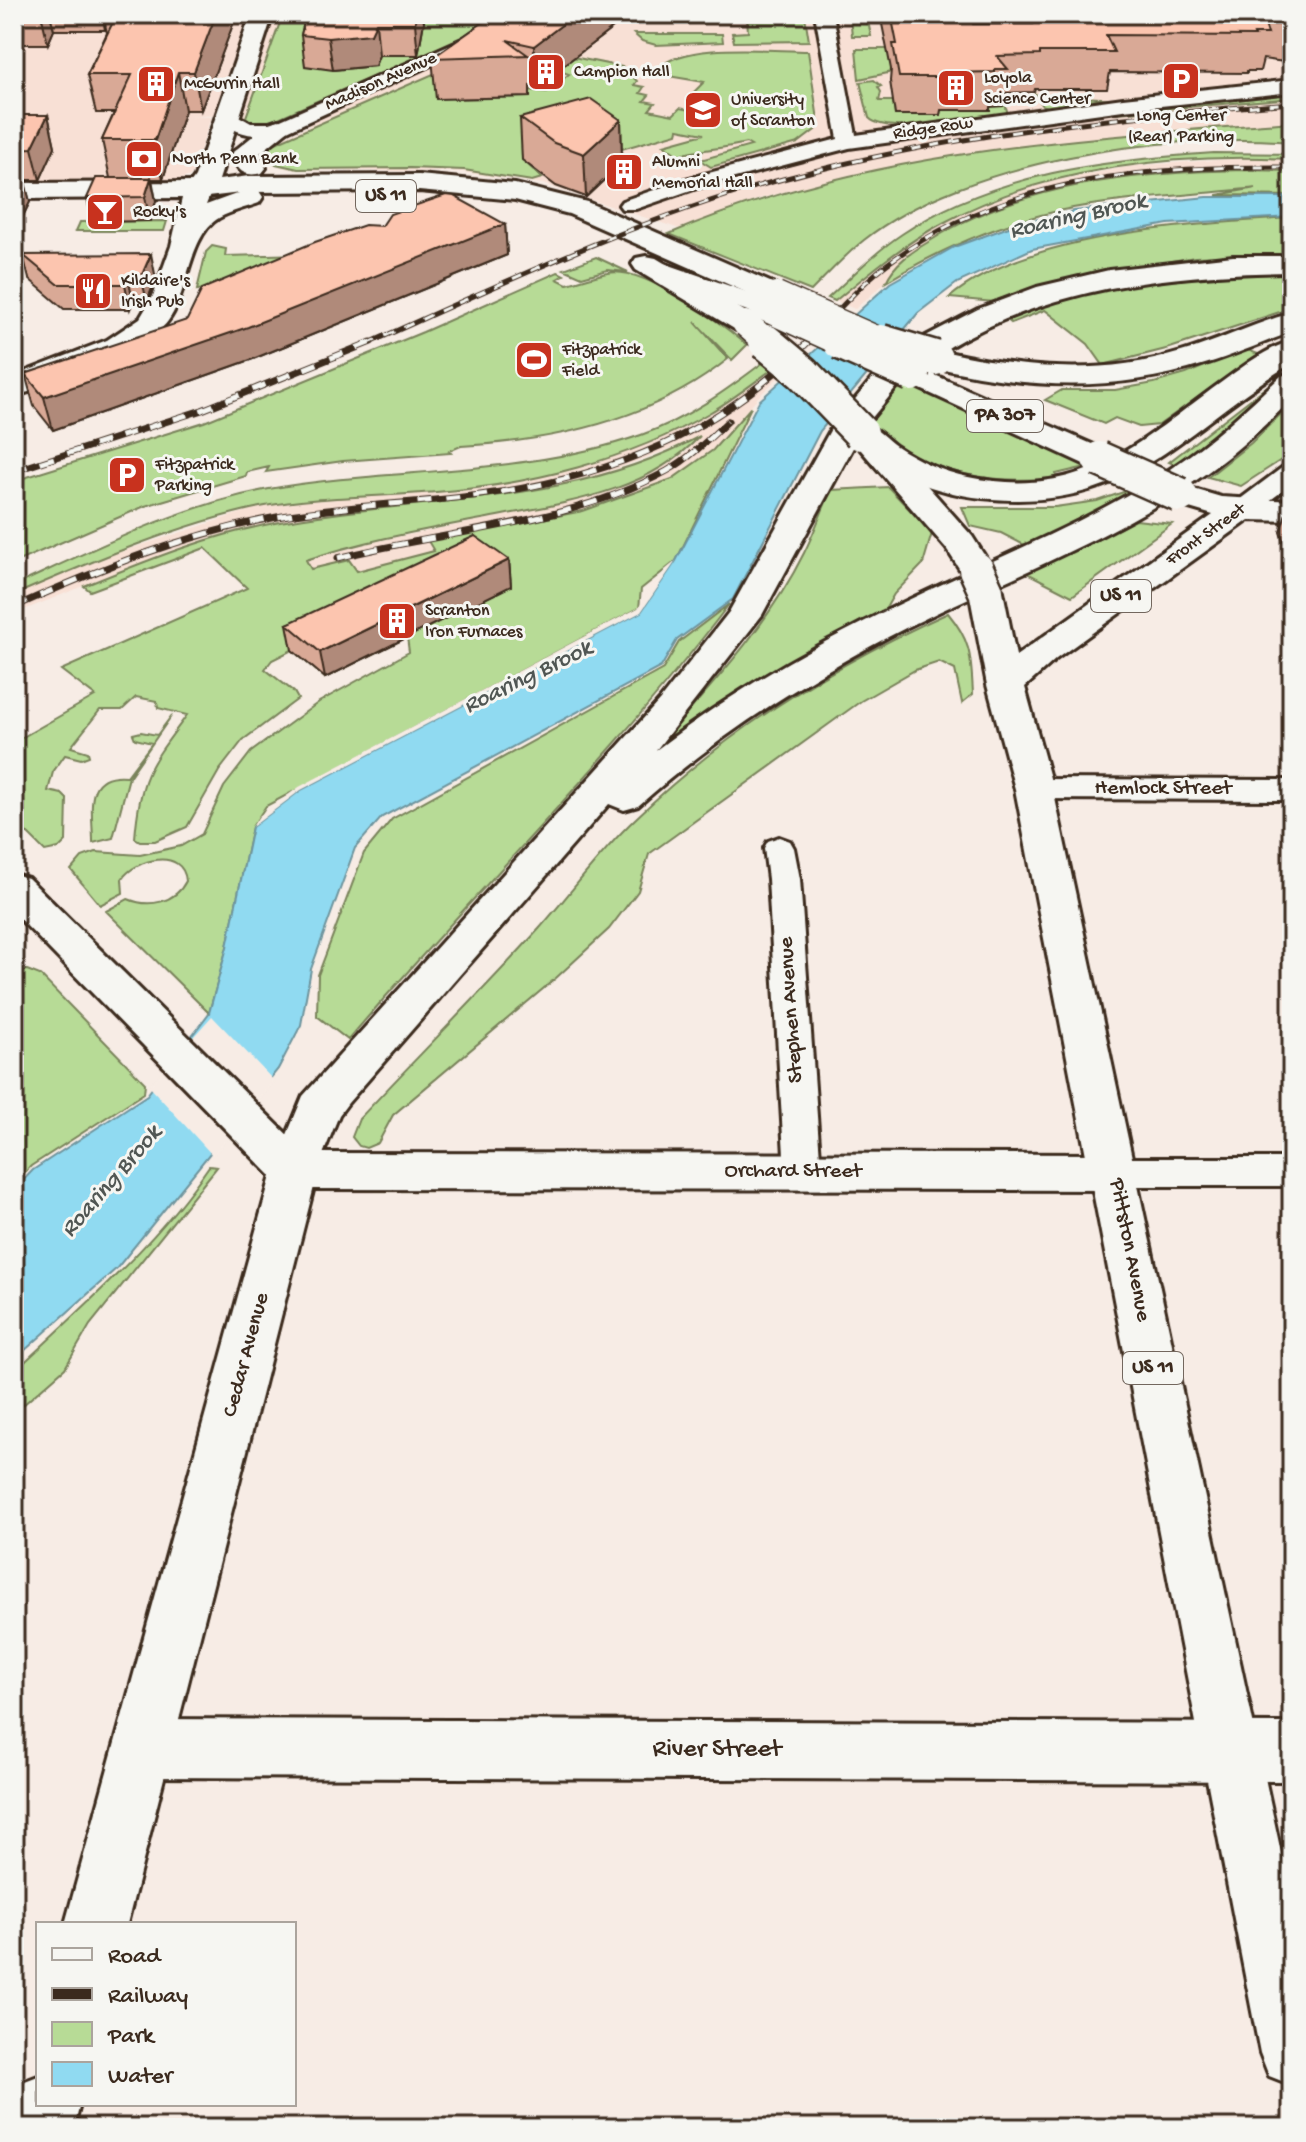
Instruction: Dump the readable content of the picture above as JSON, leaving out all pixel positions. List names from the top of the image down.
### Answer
{
  "streets": {
    "main road": [
      "US 11",
      "PA 307",
      "Front Street",
      "Orchard Street",
      "Pittston Avenue",
      "Cedar Avenue",
      "River Street"
    ],
    "street": [
      "Madison Avenue",
      "Ridge Row",
      "Hemlock Street",
      "Stephen Avenue"
    ]
  },
  "crossings": [
    ["US 11", "PA 307"],
    ["US 11", "Front Street"],
    ["US 11", "Pittston Avenue"],
    ["PA 307", "Front Street"],
    ["Front Street", "Pittston Avenue"],
    ["Hemlock Street", "Pittston Avenue"],
    ["Stephen Avenue", "Orchard Street"],
    ["Orchard Street", "Pittston Avenue"],
    ["Orchard Street", "Cedar Avenue"],
    ["Pittston Avenue", "River Street"],
    ["Cedar Avenue", "River Street"]
  ],
  "water": ["Roaring Brook"],
  "places": {
    "building": [
      "Campion Hall",
      "McGurrin Hall",
      "Loyola Science Center",
      "Alumni Memorial Hall",
      "Scranton Iron Furnaces"
    ],
    "parking": ["Long Center (Rear) Parking", "Fitzpatrick Parking"],
    "school or university": ["University of Scranton"],
    "bank": ["North Penn Bank"],
    "bar": ["Rocky's"],
    "restaurant": ["Kildaire's Irish Pub"],
    "sports": ["Fitzpatrick Field"]
  },
  "legend": [
    "Road",
    "Railway",
    "Park",
    "Water"
  ]
}
